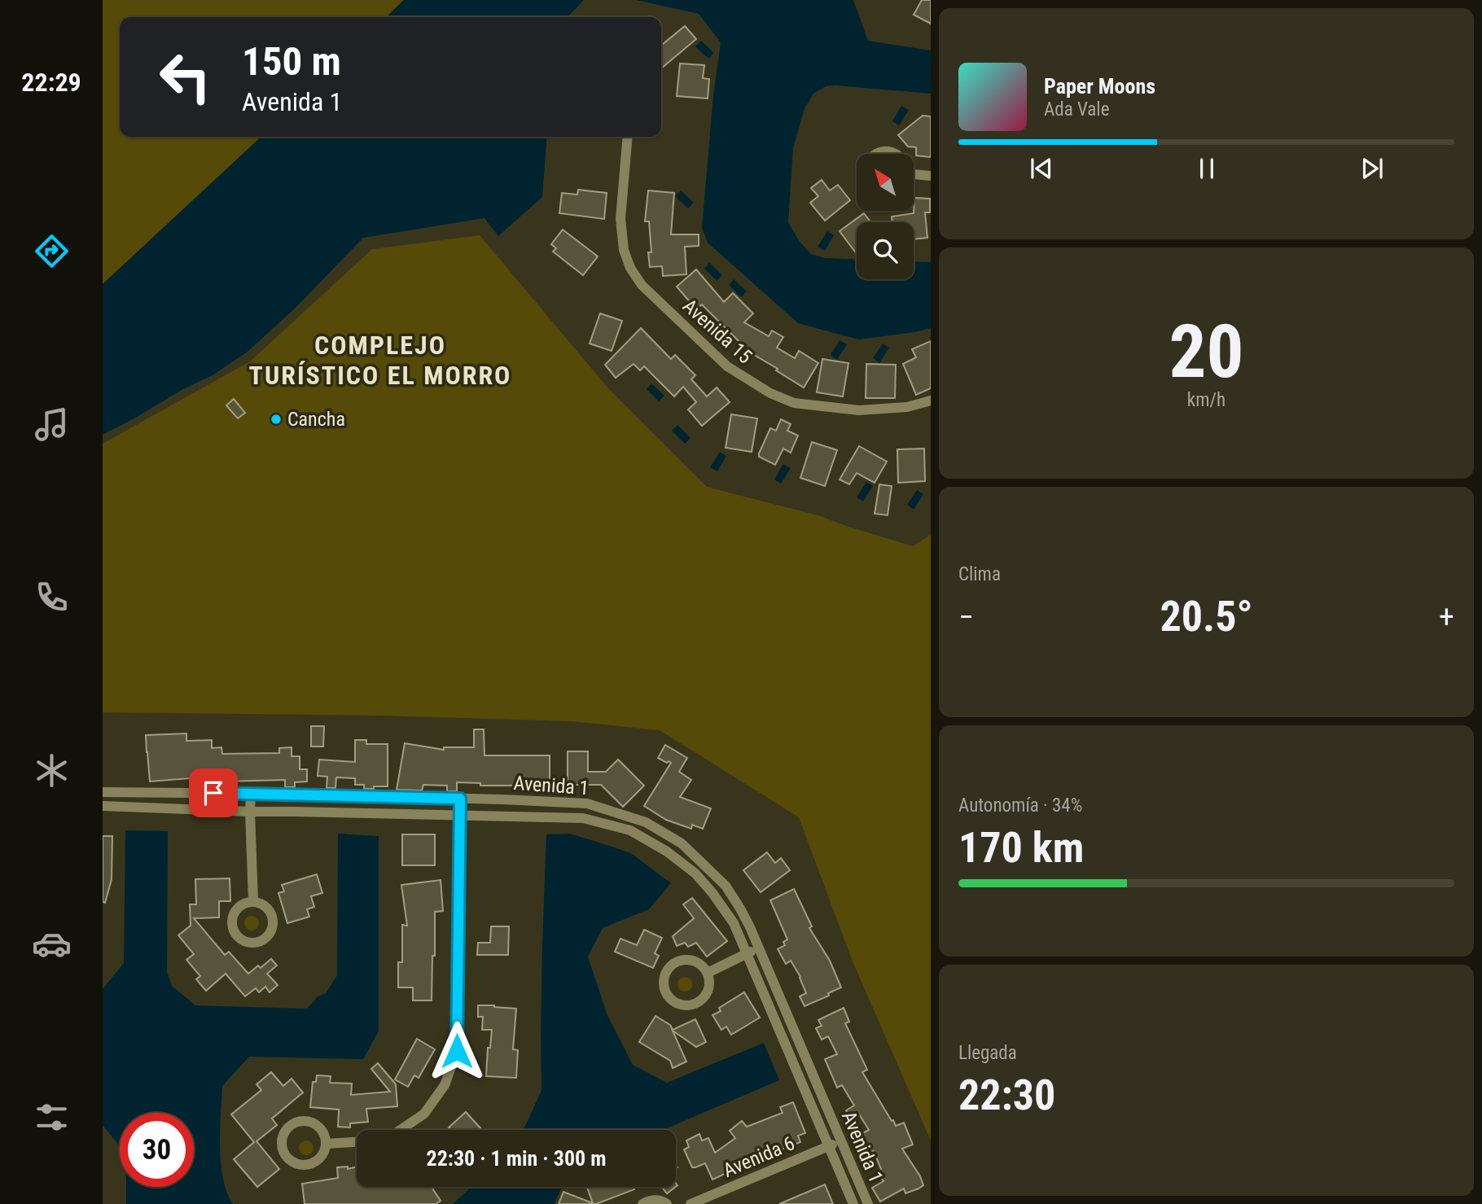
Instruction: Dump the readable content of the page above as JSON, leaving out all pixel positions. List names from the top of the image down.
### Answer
{
  "streets": {
    "street": ["Avenida 15", "Avenida 1", "Avenida 6"]
  },
  "crossings": [
    ["Avenida 1", "Avenida 6"]
  ],
  "districts": ["COMPLEJO TURÍSTICO EL MORRO"],
  "places": ["Cancha"],
  "north": "top left",
  "page": {
    "tabs": "22:29",
    "turn": ["150 m", "Avenida 1"],
    "song": ["Paper Moons", "Ada Vale"],
    "tile": [
      ["20", "km/h"],
      "Clima",
      ["Autonomía · 34%", "170 km"],
      ["Llegada", "22:30"]
    ],
    "heat": ["−", "20.5°", "+"],
    "limit": "30",
    "trip": "22:30 · 1 min · 300 m"
  }
}
